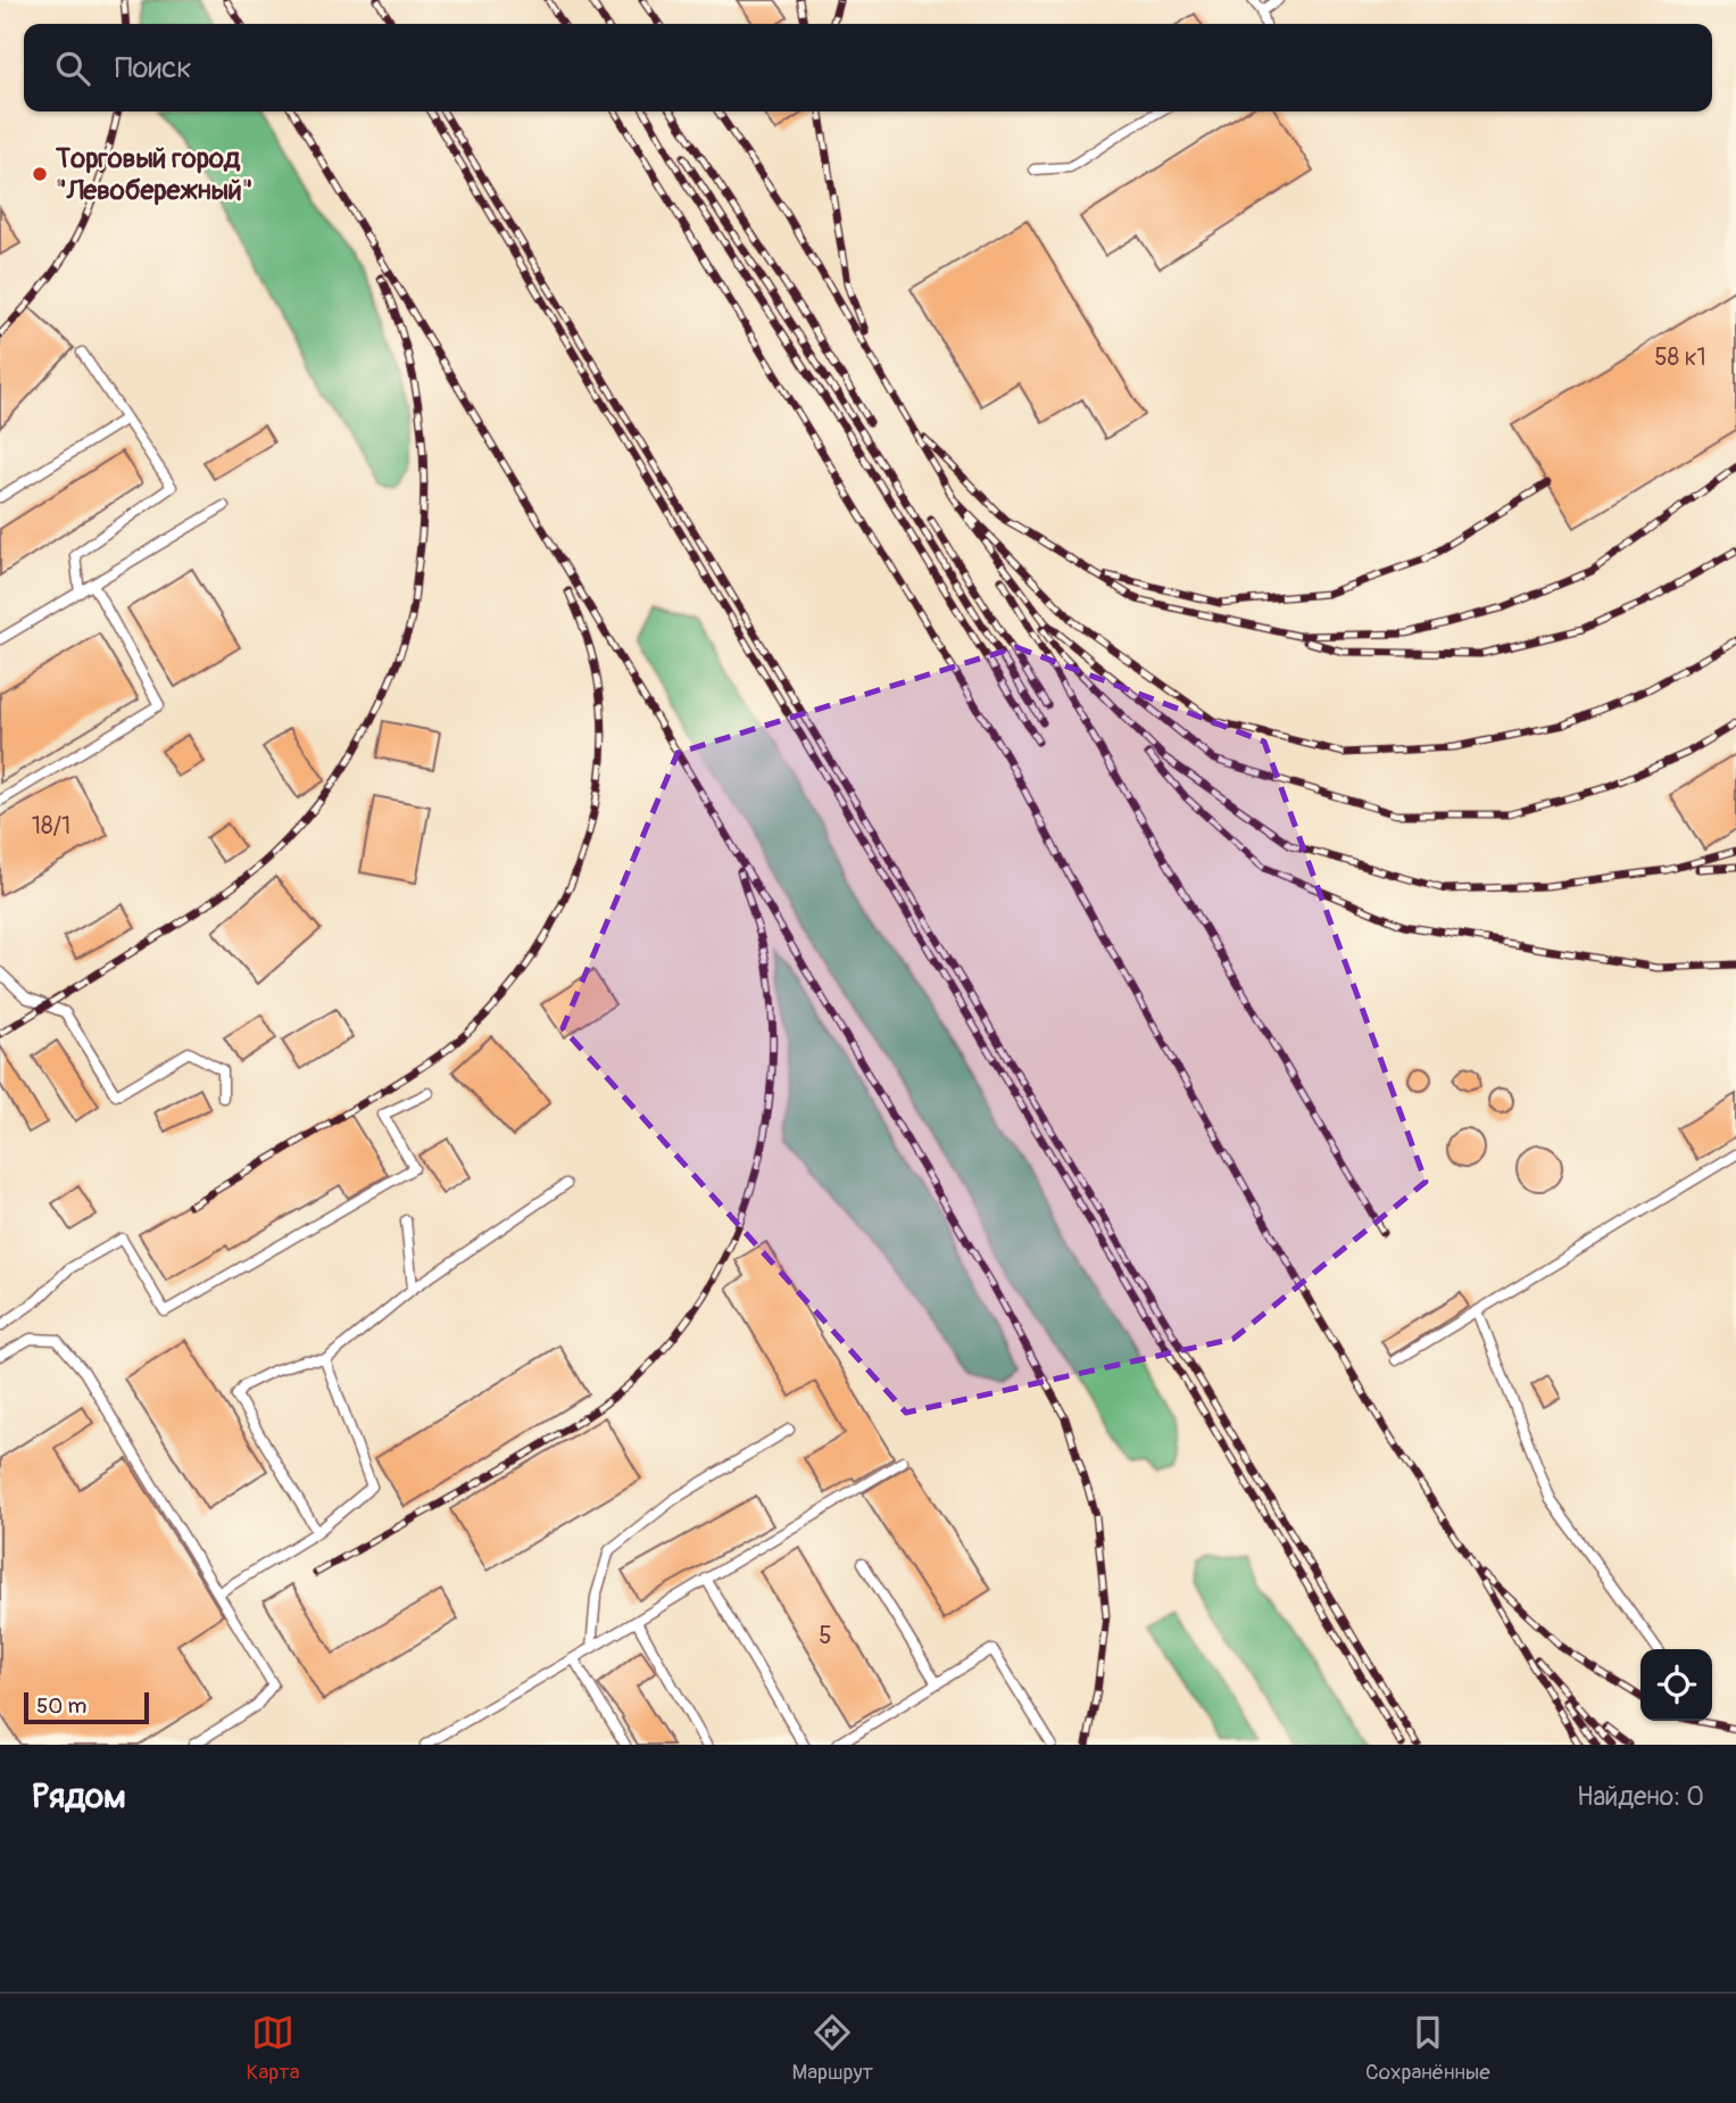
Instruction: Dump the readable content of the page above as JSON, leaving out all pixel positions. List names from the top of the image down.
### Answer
{
  "places": ["Торговый город \"Левобережный\""],
  "house_numbers": ["58 к1", "18/1", "5"],
  "scale_bar": "50 m",
  "page": {
    "search": "Поиск",
    "scale": "50 m",
    "heading": ["Рядом", "Найдено: 0"],
    "nav": ["Карта", "Маршрут", "Сохранённые"]
  }
}
